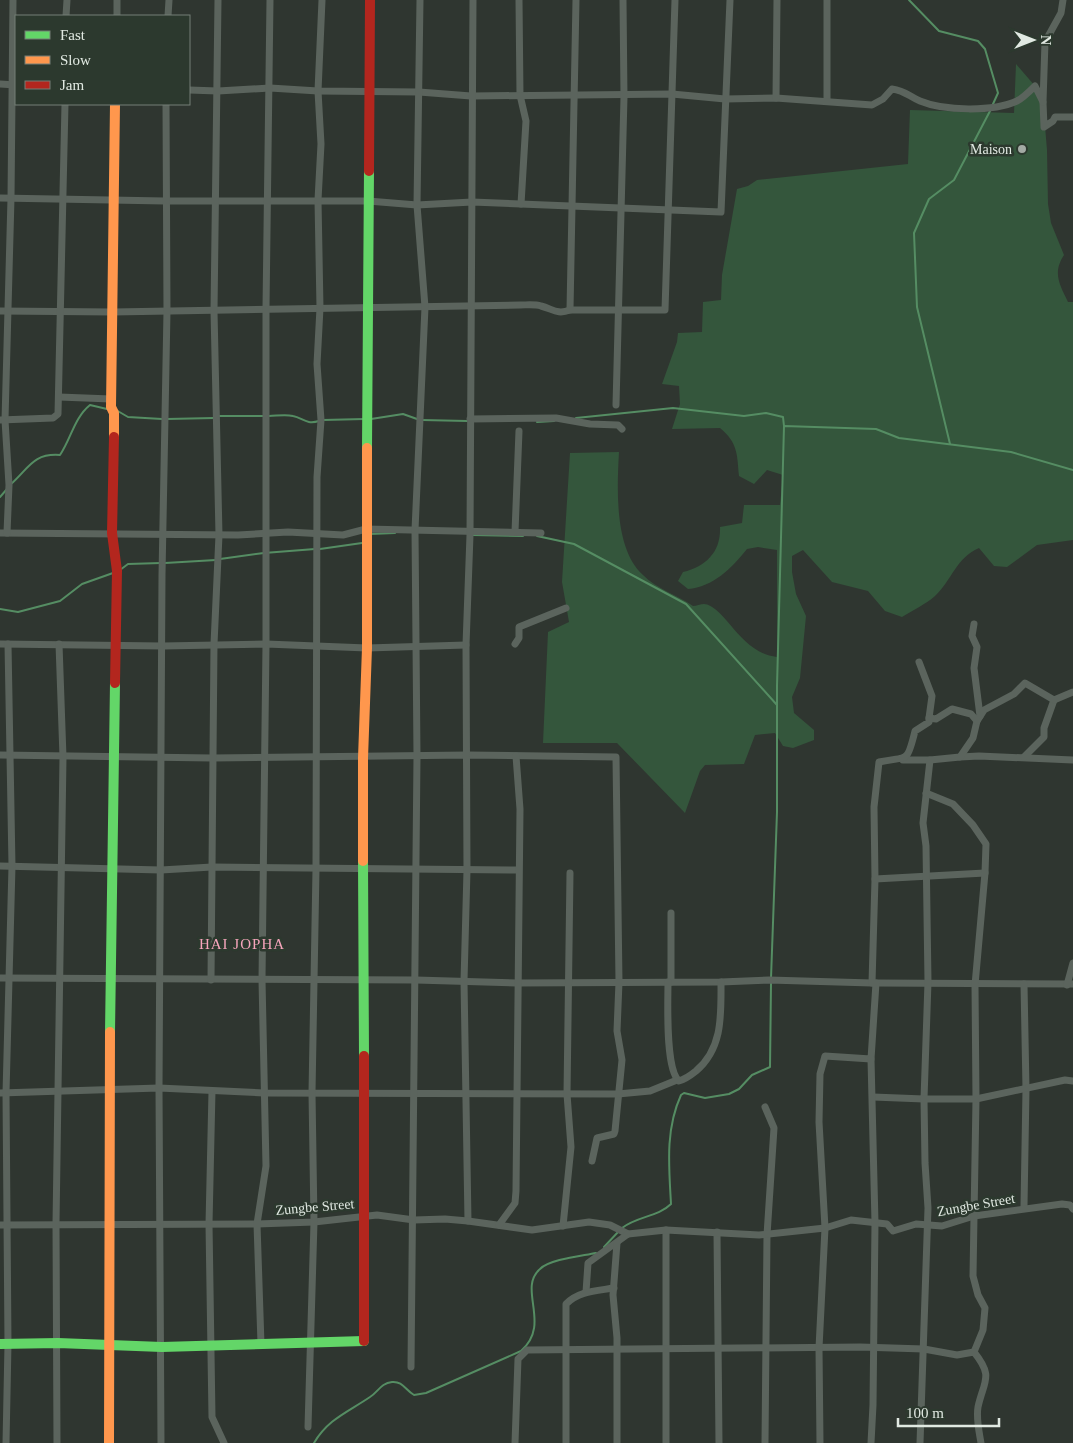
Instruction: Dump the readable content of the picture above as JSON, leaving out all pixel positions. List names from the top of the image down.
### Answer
{
  "streets": {
    "street": ["Zungbe Street"]
  },
  "districts": ["HAI JOPHA"],
  "places": ["Maison"],
  "legend": ["Fast", "Slow", "Jam"],
  "scale_bar": "100 m",
  "north": "right"
}
